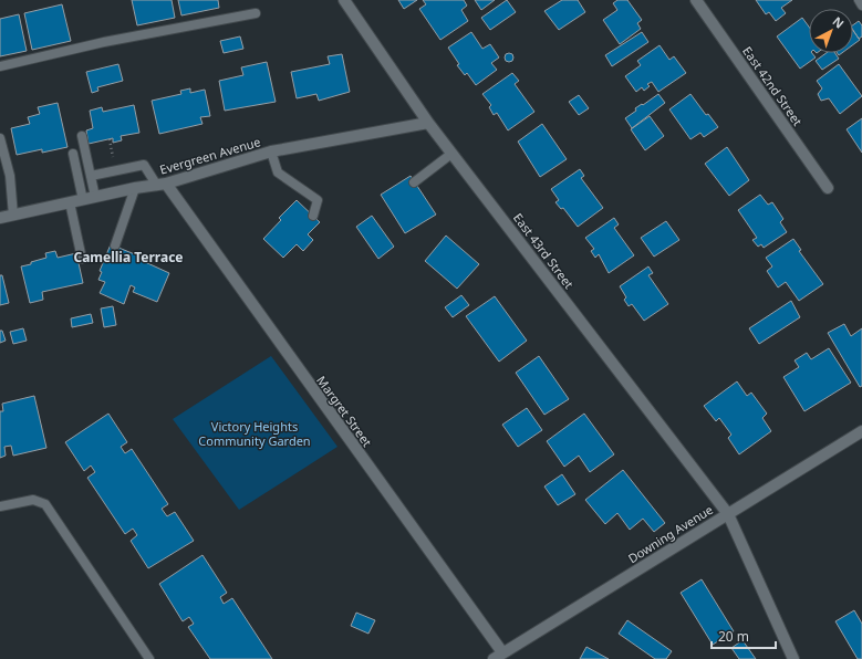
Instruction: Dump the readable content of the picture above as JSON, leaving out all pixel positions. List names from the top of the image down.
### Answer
{
  "streets": {
    "street": [
      "East 42nd Street",
      "Evergreen Avenue",
      "East 43rd Street",
      "Margret Street",
      "Downing Avenue"
    ]
  },
  "crossings": [
    ["Evergreen Avenue", "East 43rd Street"],
    ["Evergreen Avenue", "Margret Street"],
    ["East 43rd Street", "Downing Avenue"],
    ["Margret Street", "Downing Avenue"]
  ],
  "districts": ["Camellia Terrace"],
  "parks": ["Victory Heights Community Garden"],
  "scale_bar": "20 m",
  "north": "top right"
}
